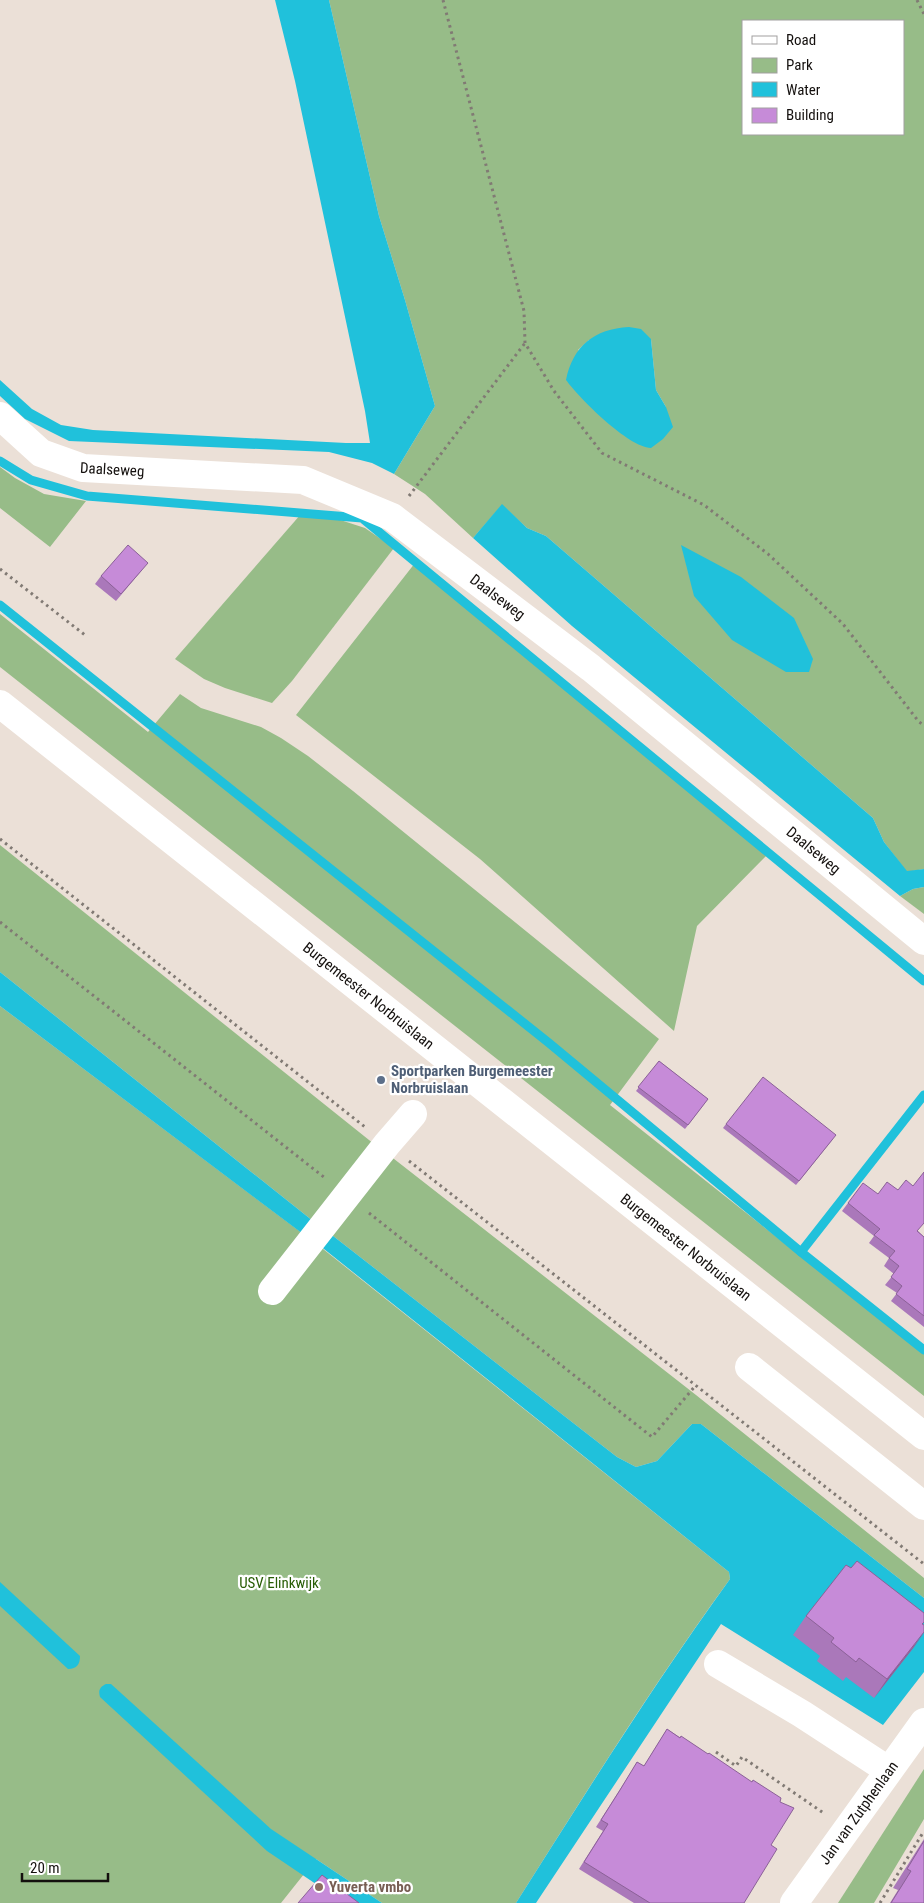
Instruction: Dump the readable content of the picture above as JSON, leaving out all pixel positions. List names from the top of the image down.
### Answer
{
  "streets": {
    "street": ["Daalseweg", "Burgemeester Norbruislaan", "Jan van Zutphenlaan"]
  },
  "parks": ["USV Elinkwijk"],
  "places": ["Sportparken Burgemeester Norbruislaan", "Yuverta vmbo"],
  "legend": [
    "Road",
    "Park",
    "Water",
    "Building"
  ],
  "scale_bar": "20 m"
}
